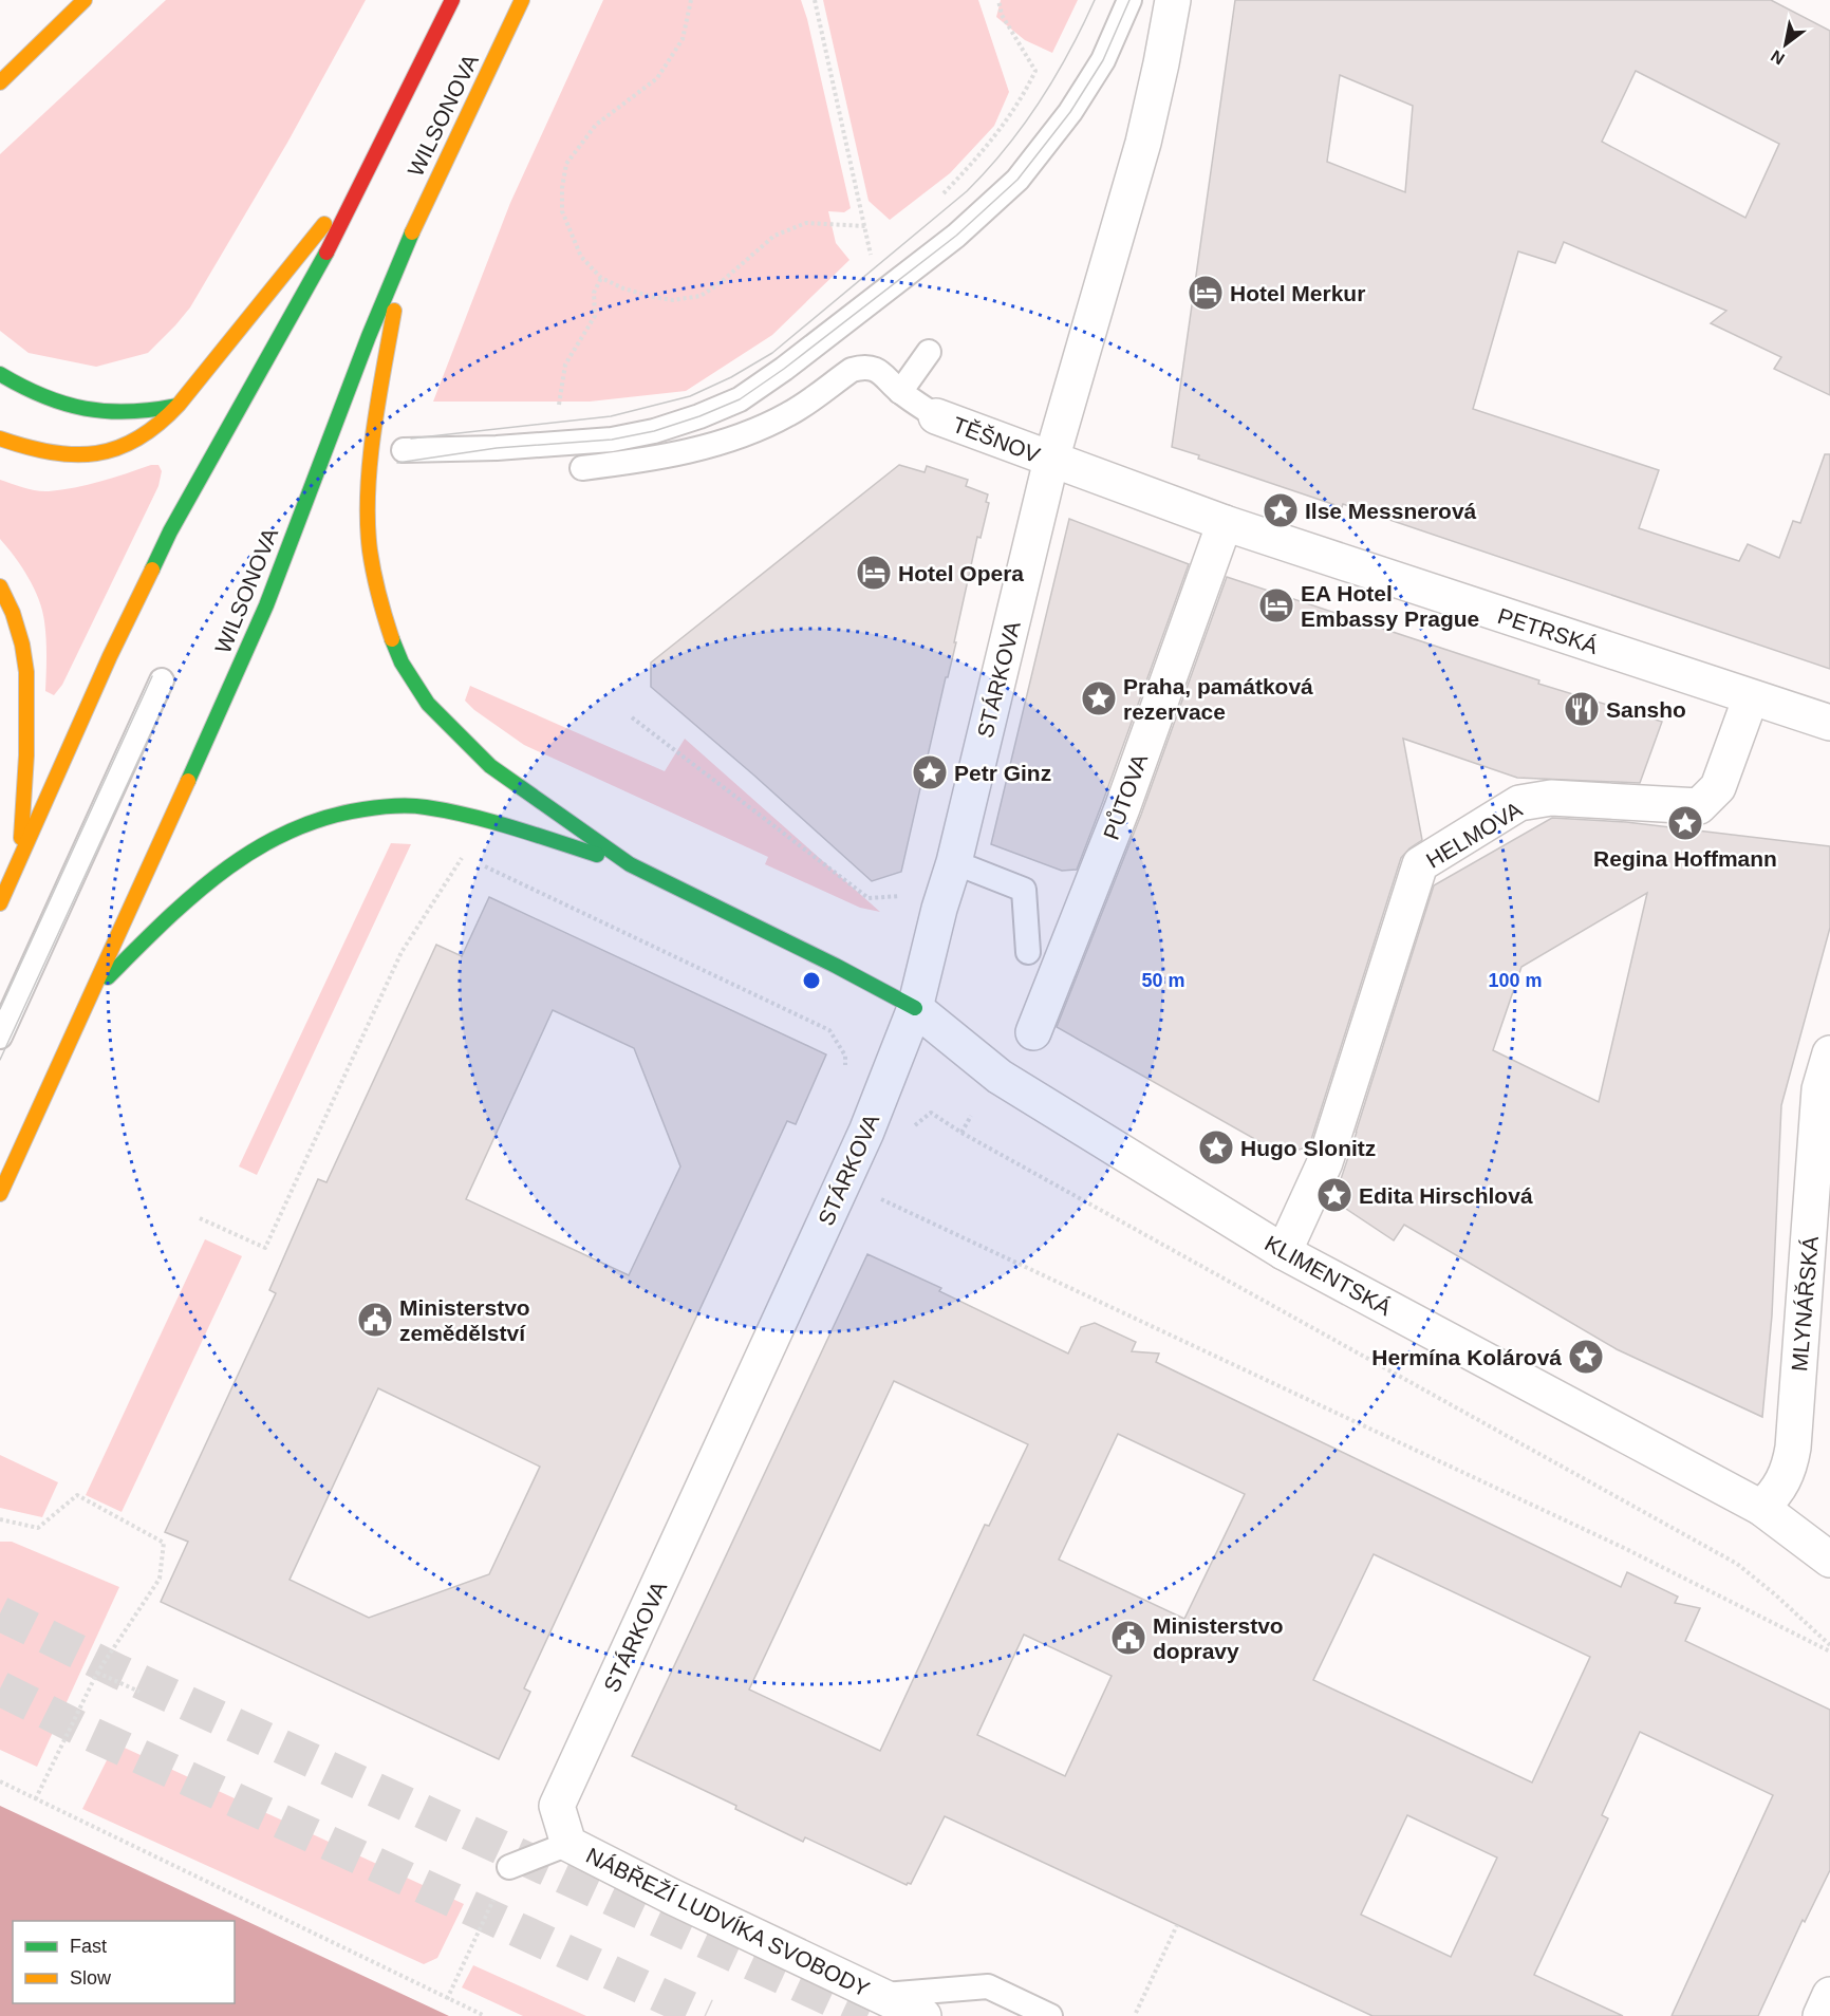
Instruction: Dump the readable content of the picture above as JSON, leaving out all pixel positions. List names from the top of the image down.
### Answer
{
  "streets": {
    "main road": ["WILSONOVA"],
    "street": [
      "TĚŠNOV",
      "PETRSKÁ",
      "STÁRKOVA",
      "PŮTOVA",
      "HELMOVA",
      "KLIMENTSKÁ",
      "MLYNÁŘSKÁ",
      "NÁBŘEŽÍ LUDVÍKA SVOBODY"
    ]
  },
  "crossings": [
    ["TĚŠNOV", "PETRSKÁ"],
    ["TĚŠNOV", "STÁRKOVA"],
    ["PETRSKÁ", "STÁRKOVA"],
    ["PETRSKÁ", "PŮTOVA"],
    ["PETRSKÁ", "HELMOVA"],
    ["STÁRKOVA", "KLIMENTSKÁ"],
    ["STÁRKOVA", "NÁBŘEŽÍ LUDVÍKA SVOBODY"],
    ["HELMOVA", "KLIMENTSKÁ"],
    ["KLIMENTSKÁ", "MLYNÁŘSKÁ"]
  ],
  "places": {
    "hotel": ["Hotel Merkur", "Hotel Opera", "EA Hotel Embassy Prague"],
    "place": [
      "Ilse Messnerová",
      "Praha, památková rezervace",
      "Petr Ginz",
      "Regina Hoffmann",
      "Hugo Slonitz",
      "Edita Hirschlová",
      "Hermína Kolárová"
    ],
    "restaurant": ["Sansho"],
    "public building": ["Ministerstvo zemědělství", "Ministerstvo dopravy"]
  },
  "legend": ["Fast", "Slow"],
  "north": "bottom left",
  "rings": ["50 m", "100 m"]
}
